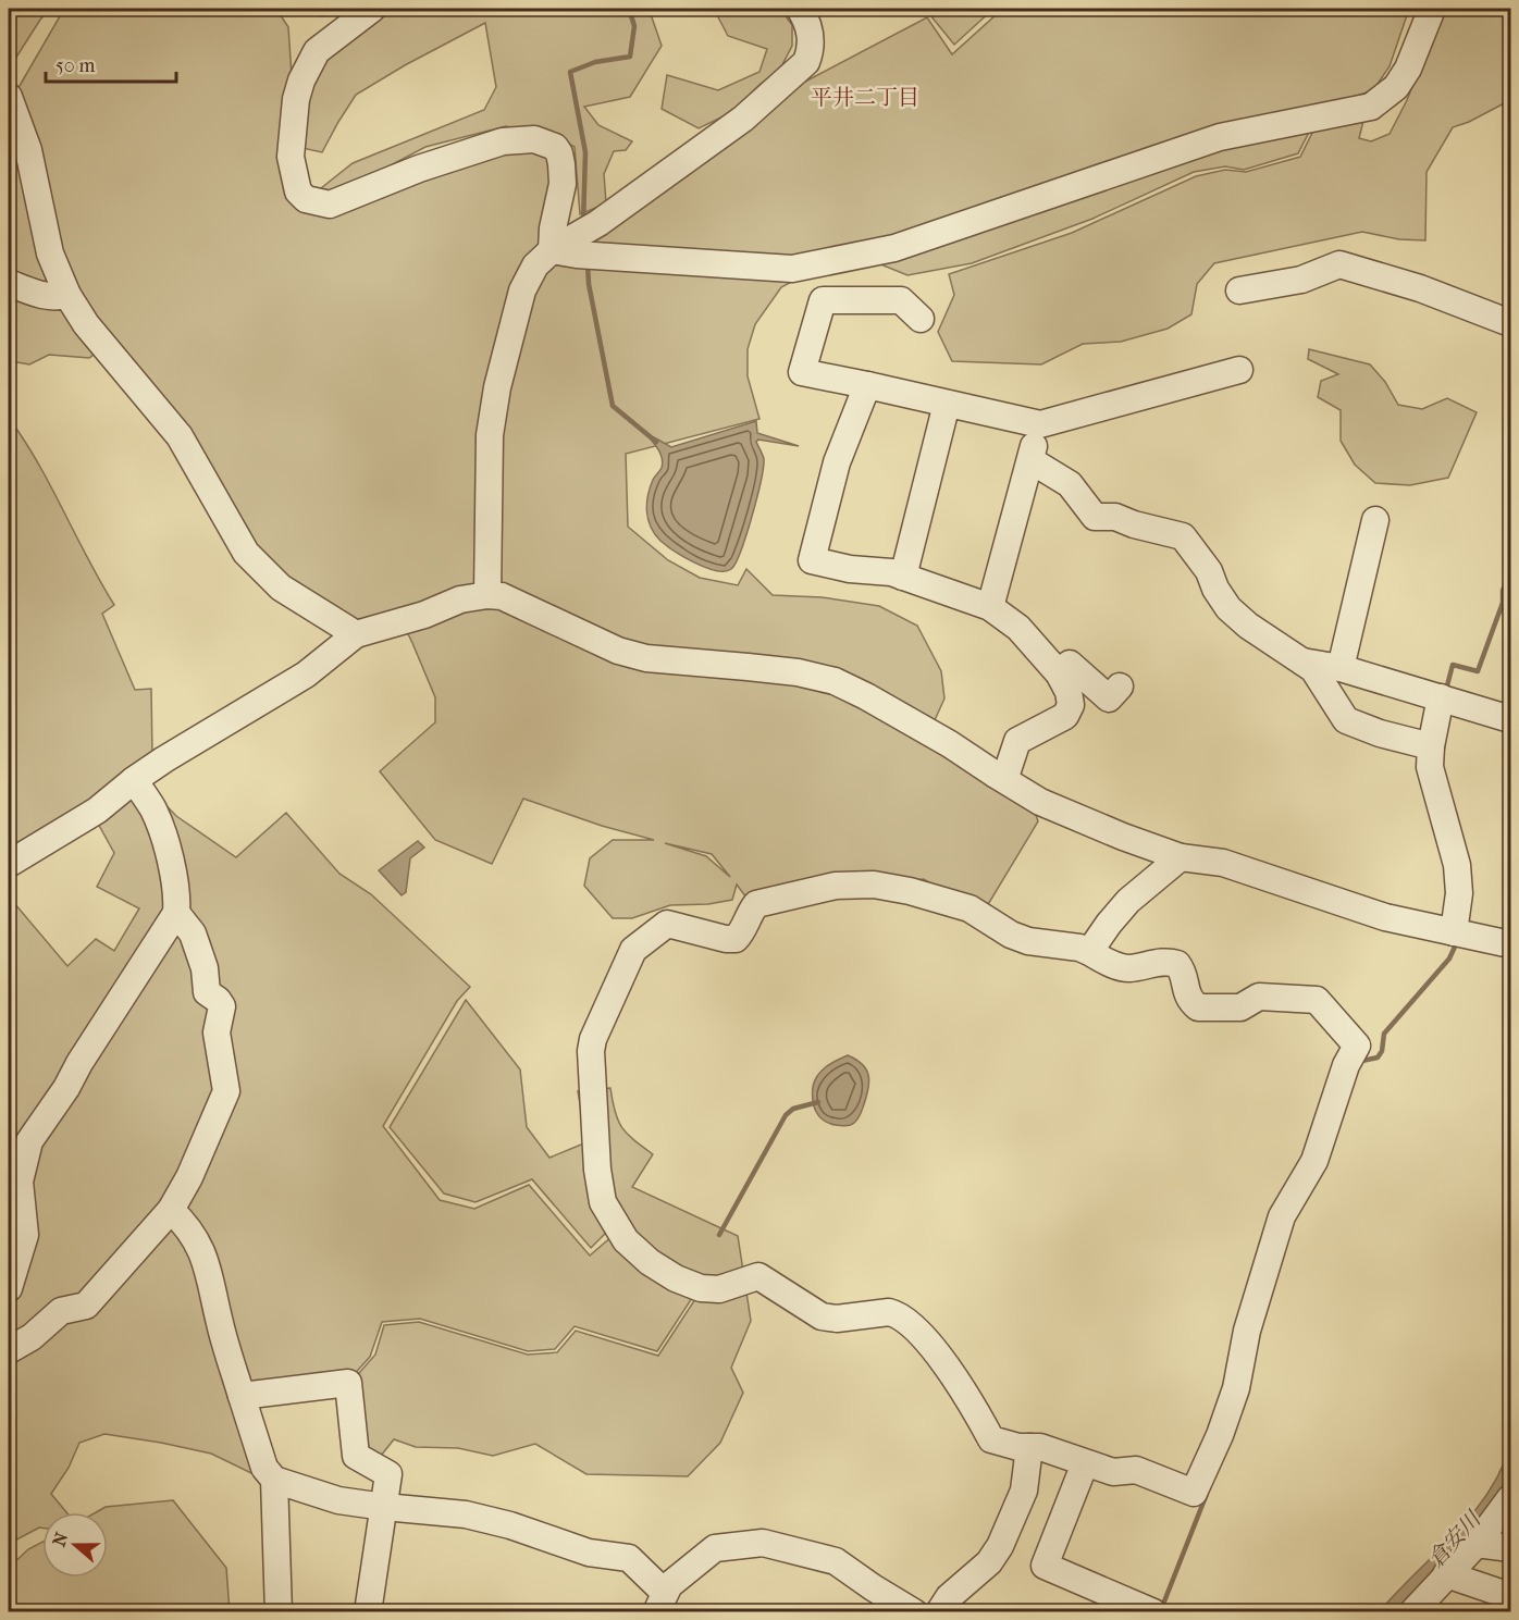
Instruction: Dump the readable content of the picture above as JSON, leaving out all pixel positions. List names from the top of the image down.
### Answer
{
  "districts": ["平井二丁目"],
  "water": ["倉安川"],
  "scale_bar": "50 m",
  "north": "left"
}
